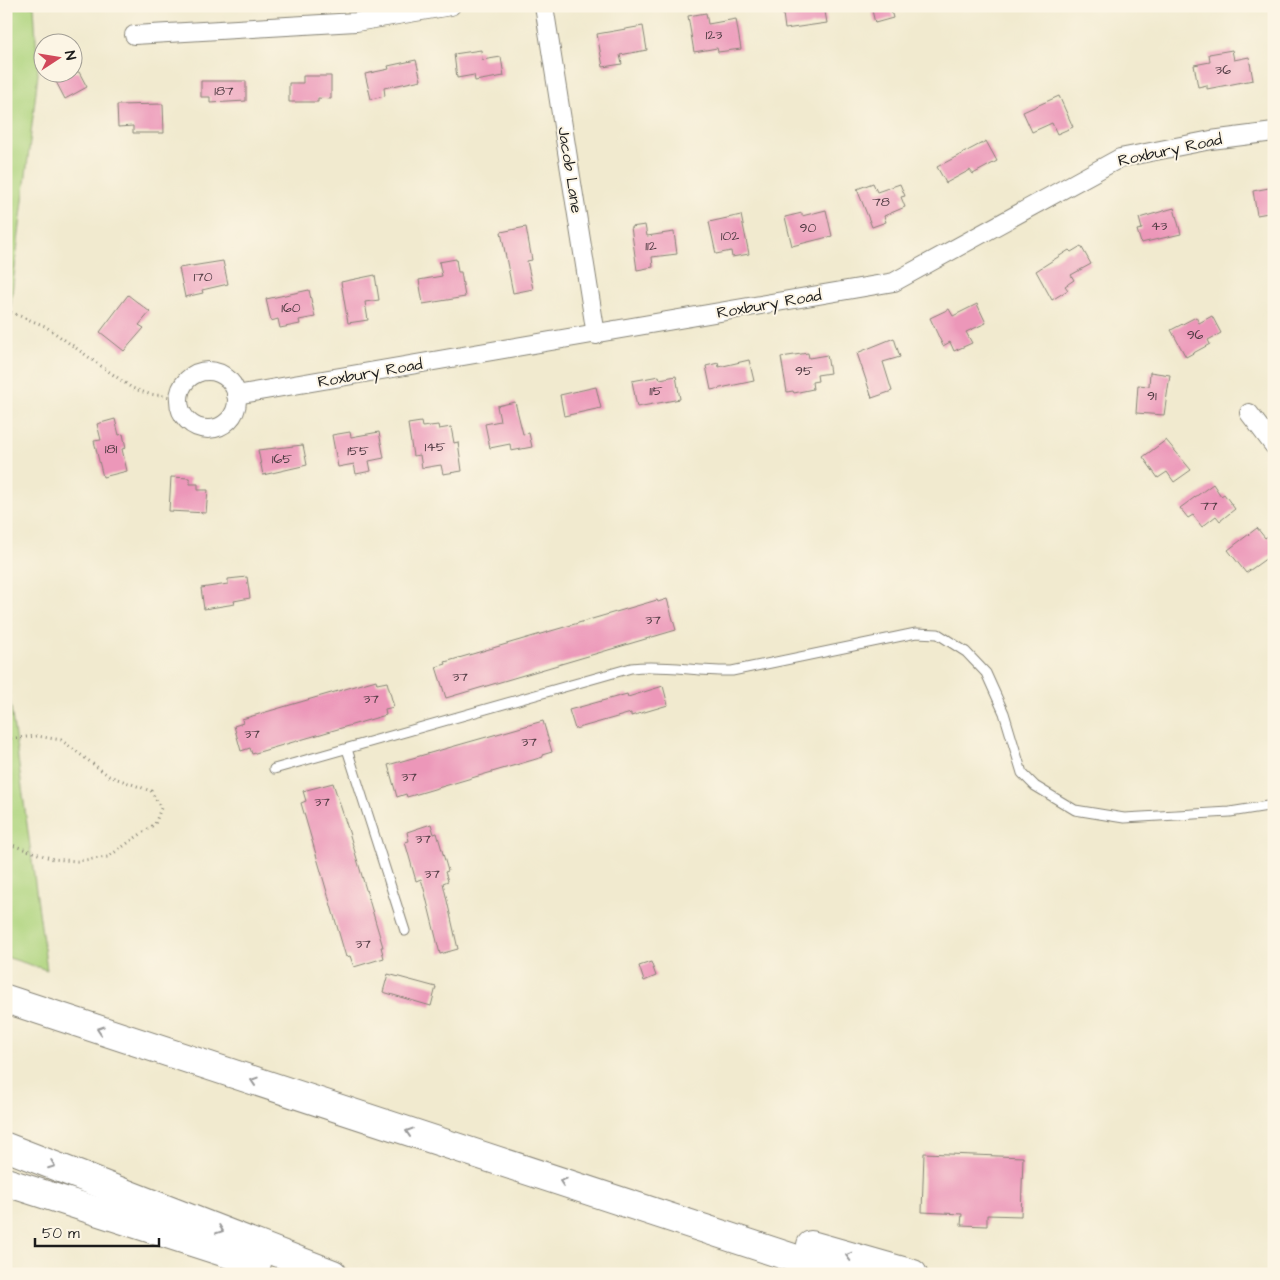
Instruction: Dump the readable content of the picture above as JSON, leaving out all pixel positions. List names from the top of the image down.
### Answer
{
  "streets": {
    "street": ["Roxbury Road", "Jacob Lane"]
  },
  "crossings": [
    ["Roxbury Road", "Jacob Lane"]
  ],
  "house_numbers": [
    "123",
    "36",
    "187",
    "78",
    "43",
    "90",
    "102",
    "112",
    "170",
    "160",
    "96",
    "95",
    "115",
    "91",
    "145",
    "181",
    "155",
    "165",
    "77",
    "37",
    "37",
    "37",
    "37",
    "37",
    "37",
    "37",
    "37",
    "37",
    "37"
  ],
  "scale_bar": "50 m",
  "north": "right"
}
